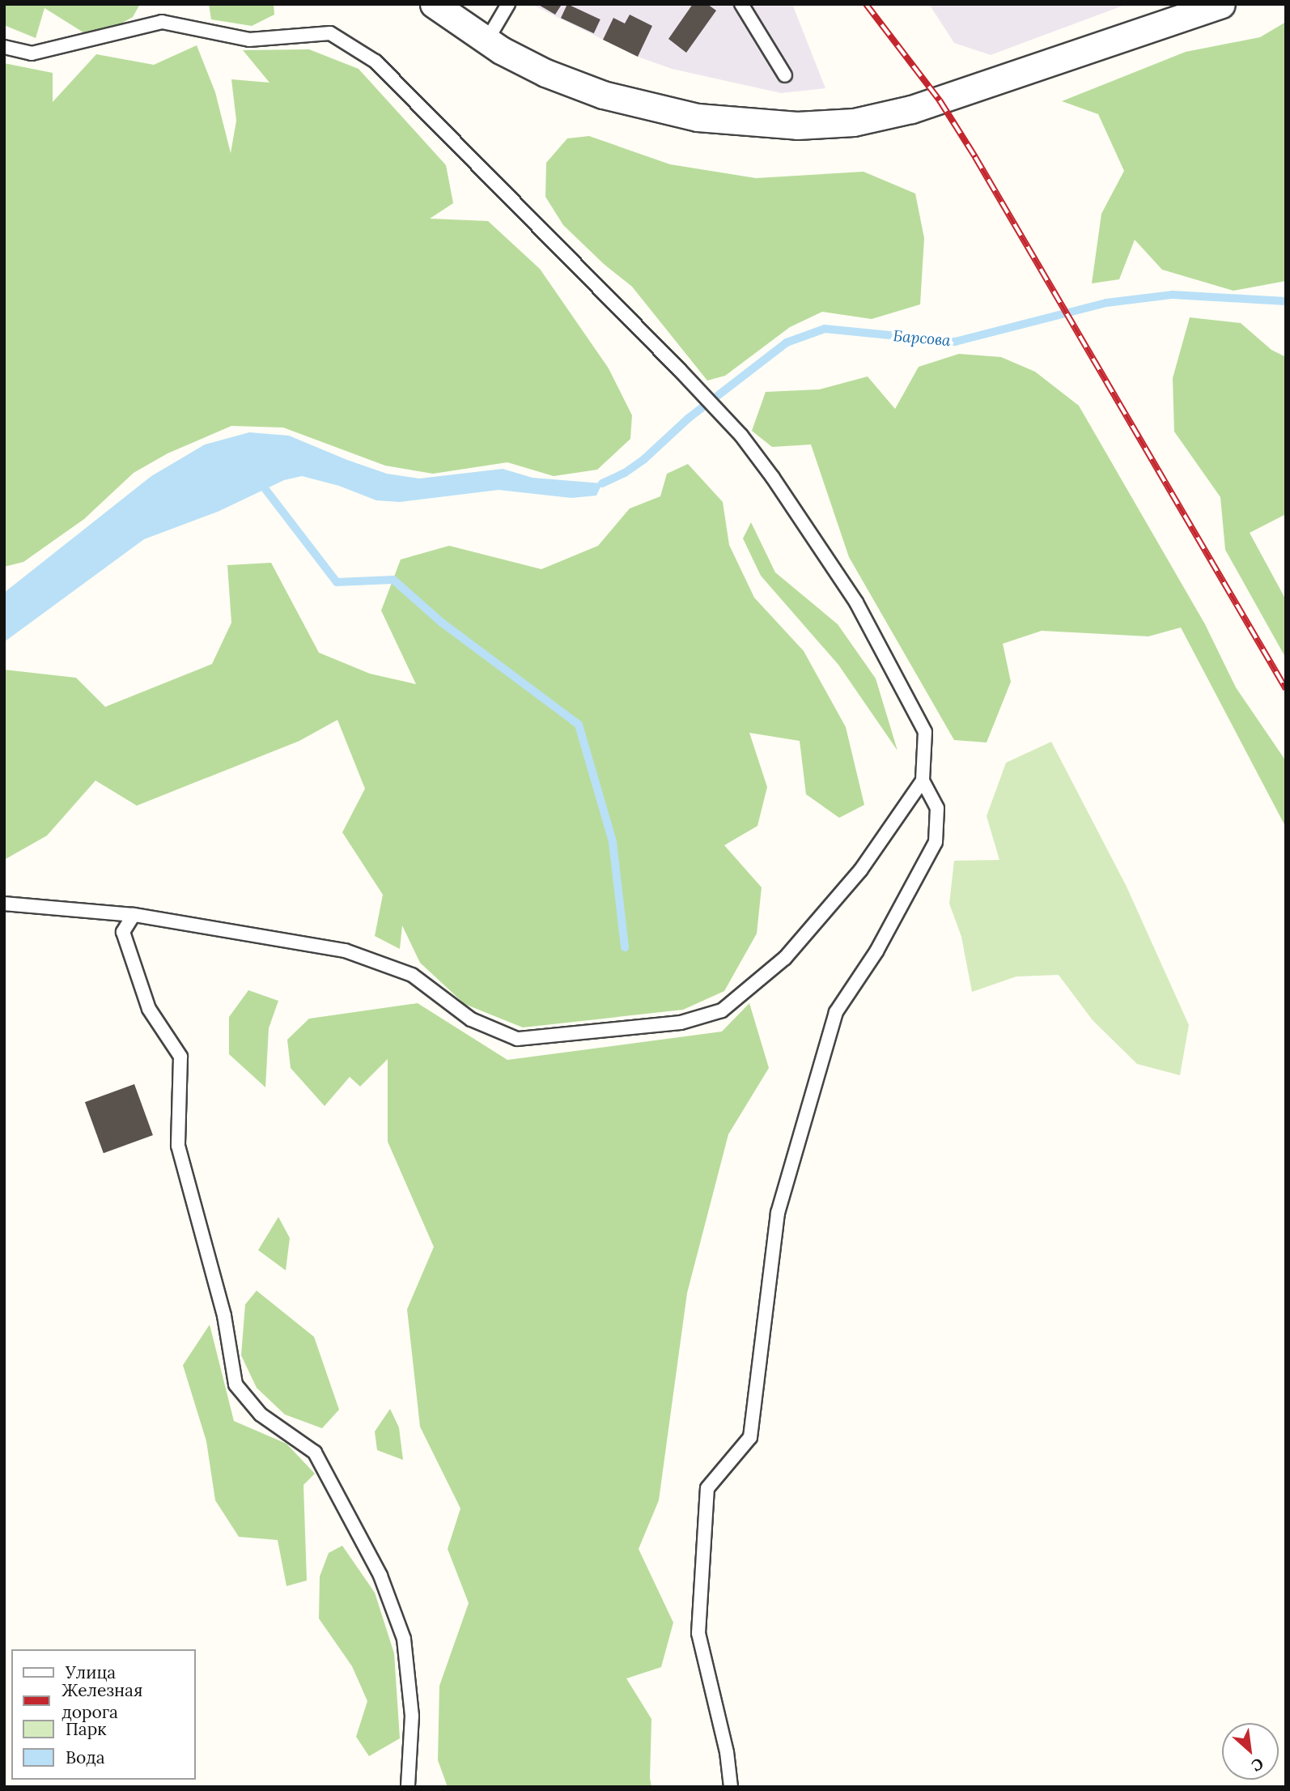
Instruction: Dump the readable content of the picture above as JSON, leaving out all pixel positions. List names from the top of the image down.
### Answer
{
  "water": ["Барсова"],
  "legend": [
    "Улица",
    "Железная дорога",
    "Парк",
    "Вода"
  ],
  "north": "bottom right"
}
